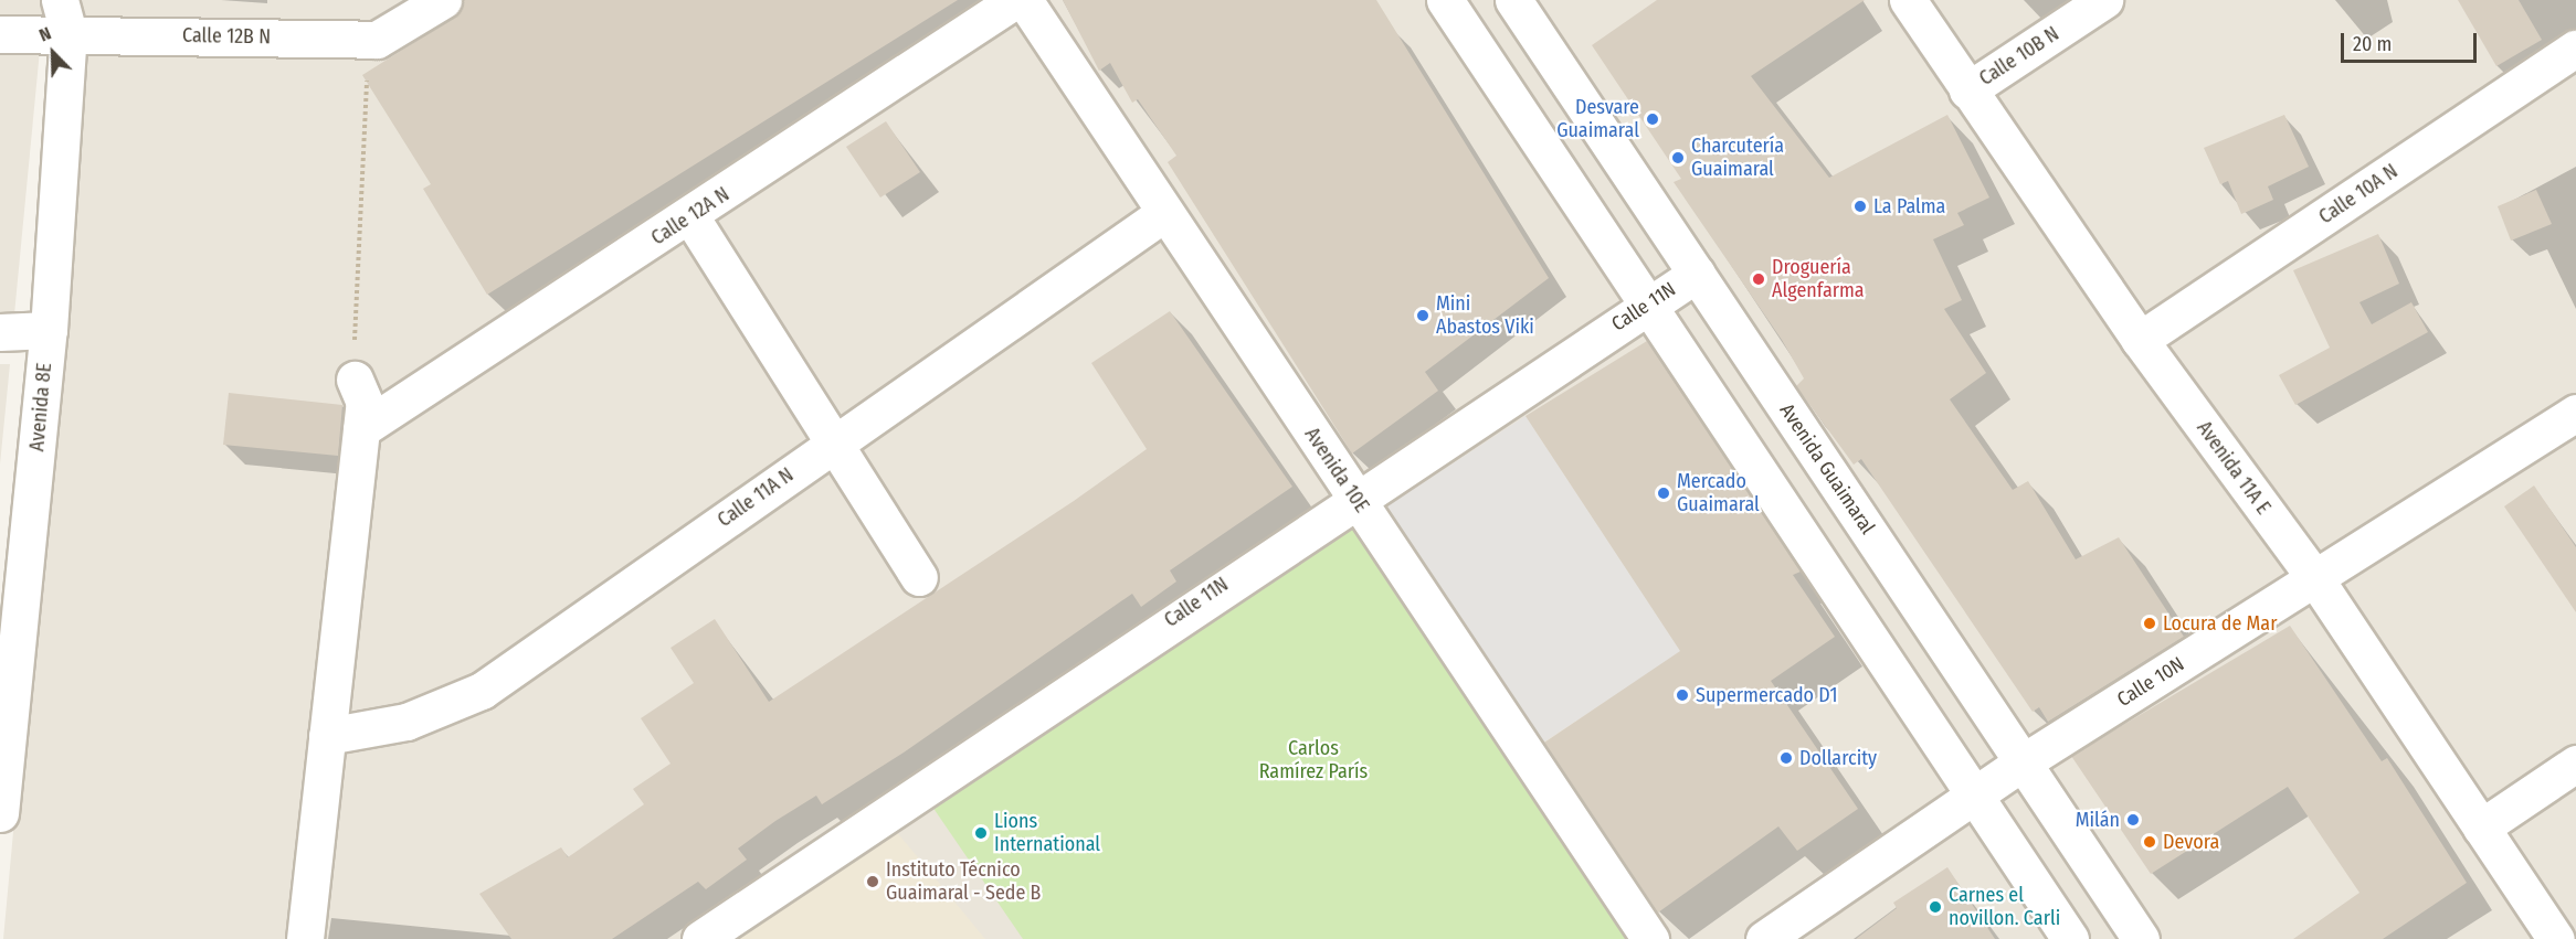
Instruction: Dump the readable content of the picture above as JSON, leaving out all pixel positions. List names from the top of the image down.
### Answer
{
  "streets": {
    "street": [
      "Calle 12B N",
      "Calle 10B N",
      "Calle 10A N",
      "Calle 12A N",
      "Calle 11N",
      "Avenida 8E",
      "Avenida 11A E",
      "Avenida Guaimaral",
      "Avenida 10E",
      "Calle 11A N",
      "Calle 10N"
    ]
  },
  "crossings": [
    ["Calle 12B N", "Avenida 8E"],
    ["Calle 10B N", "Avenida 11A E"],
    ["Calle 10A N", "Avenida 11A E"],
    ["Calle 11N", "Avenida Guaimaral"],
    ["Calle 11N", "Avenida 10E"],
    ["Avenida 11A E", "Calle 10N"],
    ["Avenida Guaimaral", "Calle 10N"],
    ["Avenida 10E", "Calle 11A N"]
  ],
  "parks": ["Carlos Ramírez París"],
  "places": [
    "Desvare Guaimaral",
    "Charcutería Guaimaral",
    "La Palma",
    "Droguería Algenfarma",
    "Mini Abastos Viki",
    "Mercado Guaimaral",
    "Locura de Mar",
    "Supermercado D1",
    "Dollarcity",
    "Milán",
    "Lions International",
    "Devora",
    "Instituto Técnico Guaimaral - Sede B",
    "Carnes el novillon. Carli"
  ],
  "scale_bar": "20 m",
  "north": "top left"
}
